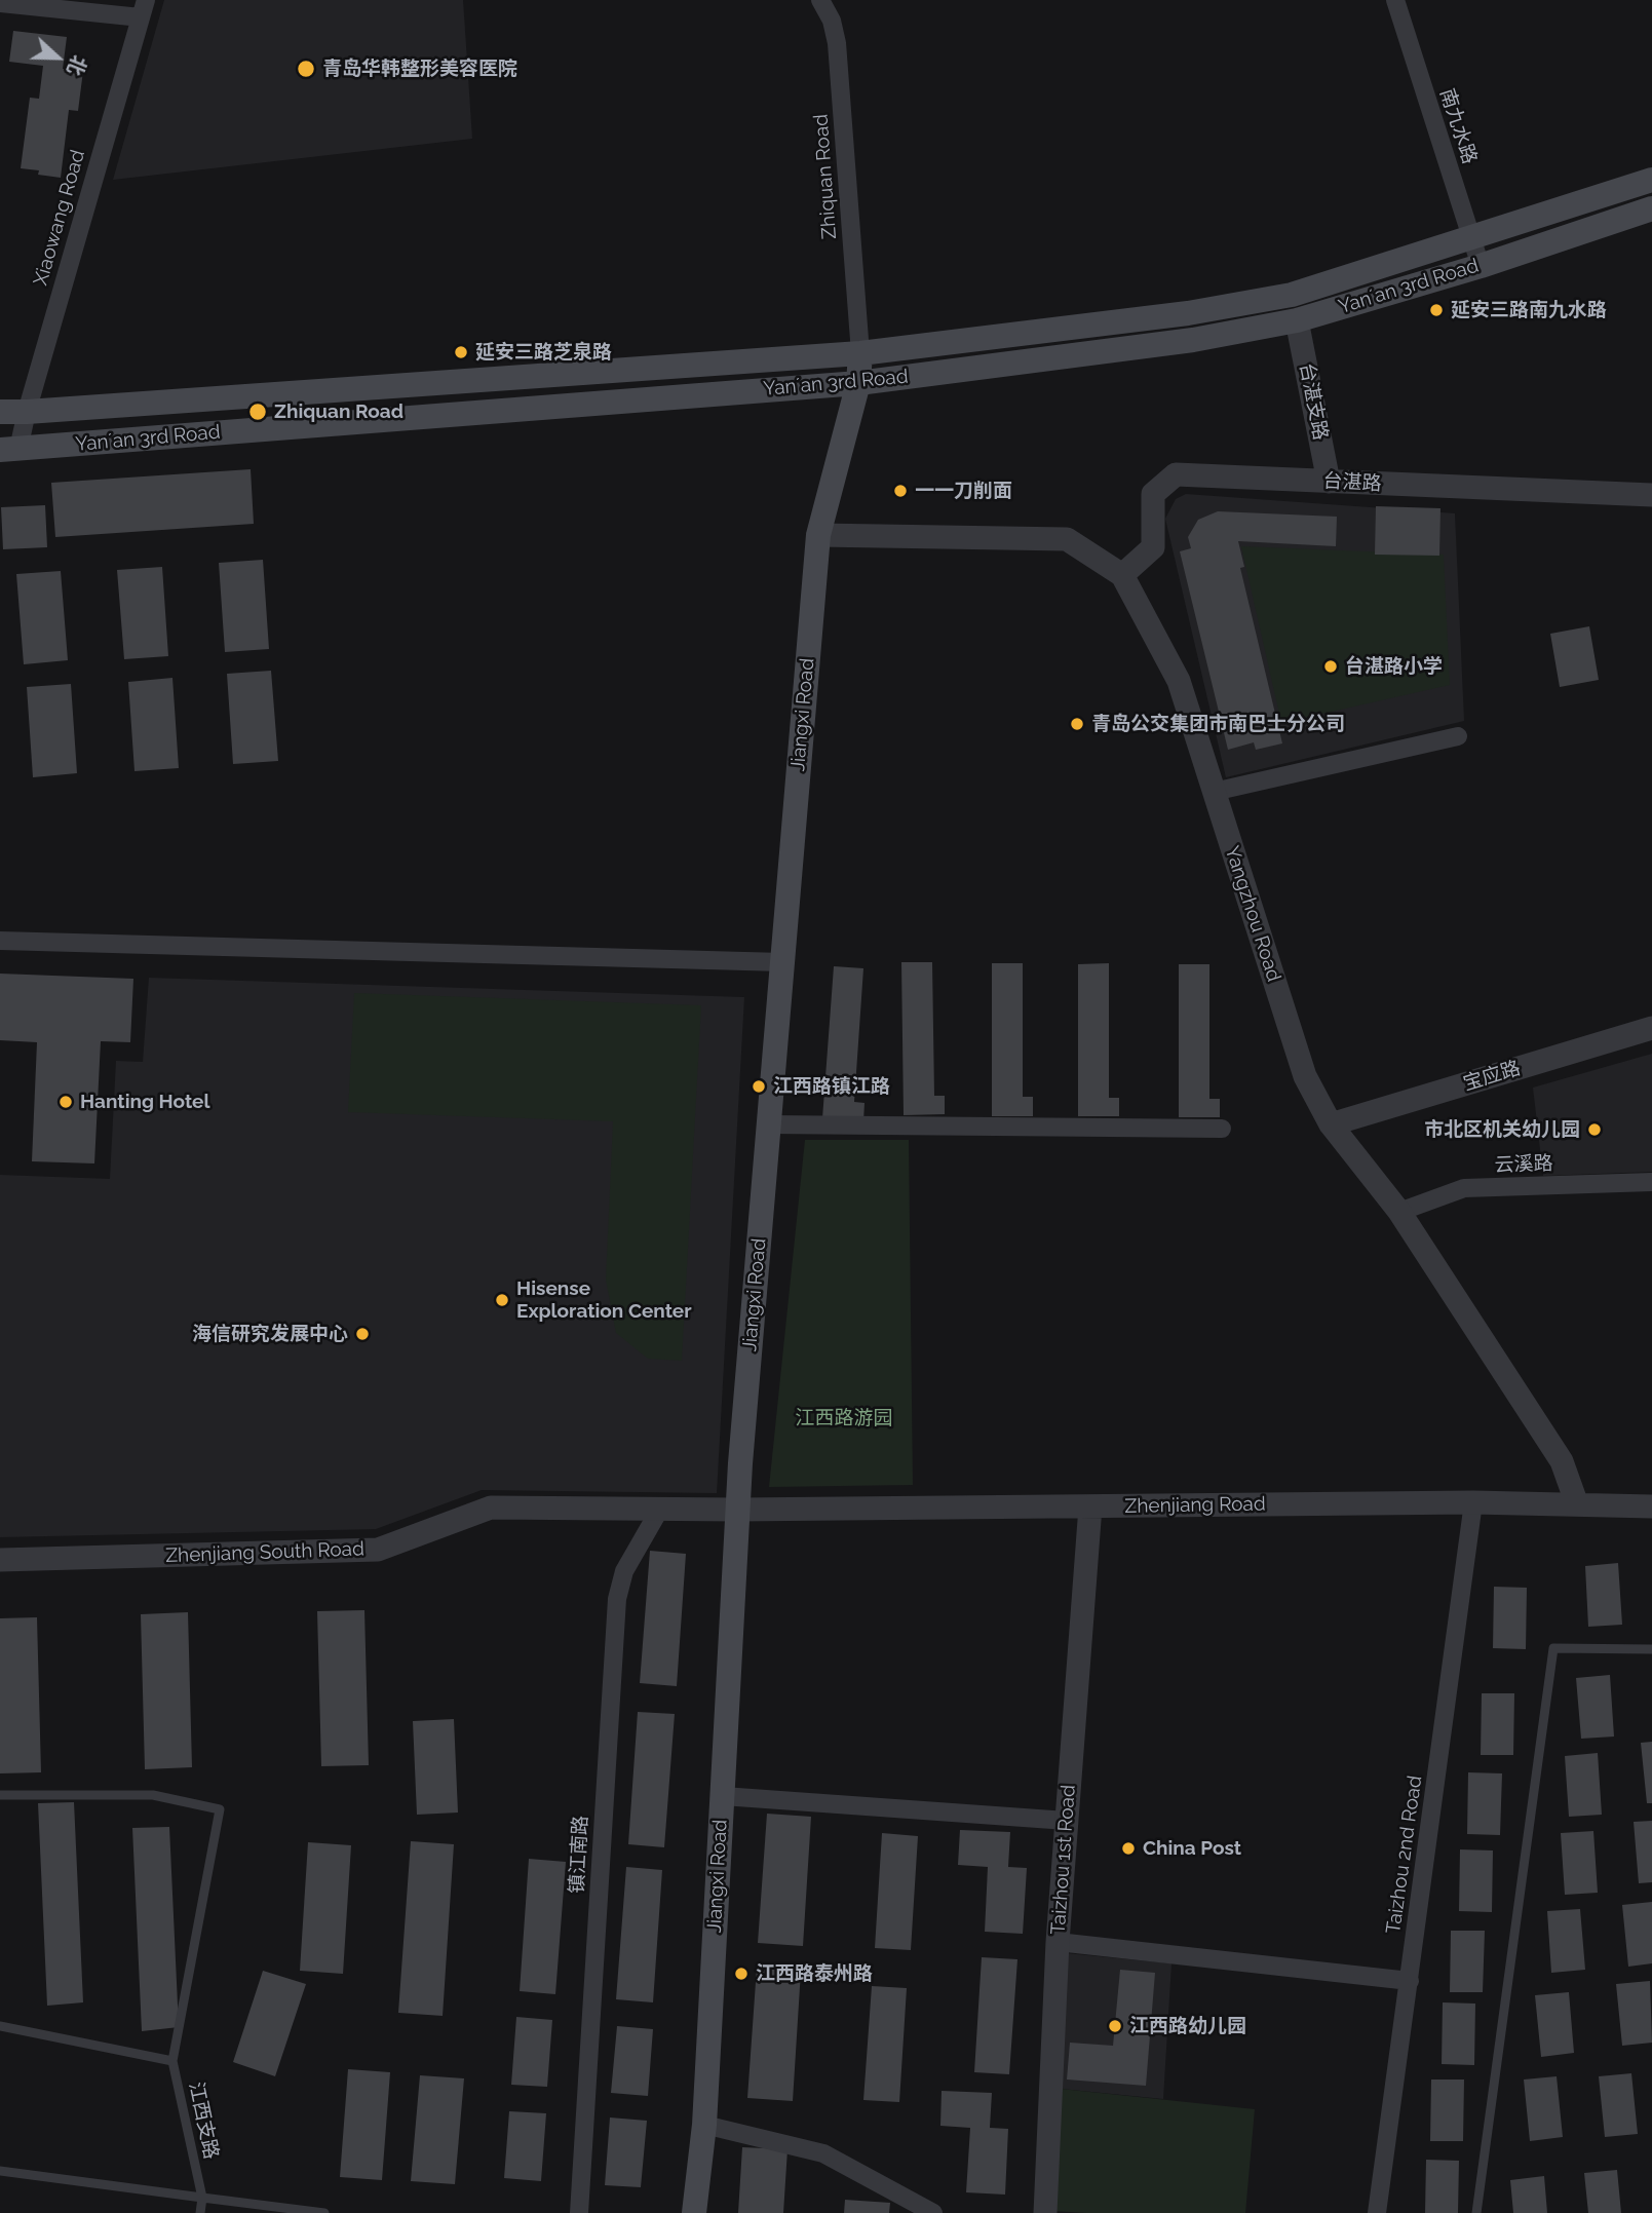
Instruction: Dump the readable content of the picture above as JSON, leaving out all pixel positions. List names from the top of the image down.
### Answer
{
  "streets": {
    "main road": ["Yan´an 3rd Road", "Jiangxi Road"],
    "street": [
      "南九水路",
      "Zhiquan Road",
      "Xiaowang Road",
      "台湛支路",
      "台湛路",
      "Yangzhou Road",
      "宝应路",
      "云溪路",
      "Zhenjiang Road",
      "Zhenjiang South Road",
      "镇江南路",
      "Taizhou 2nd Road",
      "Taizhou 1st Road"
    ],
    "lane": ["江西支路"]
  },
  "crossings": [
    ["南九水路", "Yan´an 3rd Road"],
    ["Zhiquan Road", "Yan´an 3rd Road"],
    ["Zhiquan Road", "Jiangxi Road"],
    ["Xiaowang Road", "Yan´an 3rd Road"],
    ["Yan´an 3rd Road", "台湛支路"],
    ["Yan´an 3rd Road", "Jiangxi Road"],
    ["台湛支路", "台湛路"],
    ["台湛路", "Yangzhou Road"],
    ["Jiangxi Road", "Yangzhou Road"],
    ["Jiangxi Road", "Zhenjiang Road"],
    ["Jiangxi Road", "Zhenjiang South Road"],
    ["Yangzhou Road", "宝应路"],
    ["Yangzhou Road", "云溪路"],
    ["Yangzhou Road", "Zhenjiang Road"],
    ["Zhenjiang Road", "Zhenjiang South Road"],
    ["Zhenjiang Road", "Taizhou 2nd Road"],
    ["Zhenjiang Road", "Taizhou 1st Road"],
    ["Zhenjiang South Road", "镇江南路"]
  ],
  "parks": ["江西路游园"],
  "places": [
    "青岛华韩整形美容医院",
    "延安三路南九水路",
    "延安三路芝泉路",
    "Zhiquan Road",
    "一一刀削面",
    "台湛路小学",
    "青岛公交集团市南巴士分公司",
    "江西路镇江路",
    "Hanting Hotel",
    "市北区机关幼儿园",
    "Hisense Exploration Center",
    "海信研究发展中心",
    "China Post",
    "江西路泰州路",
    "江西路幼儿园"
  ],
  "north": "right"
}
